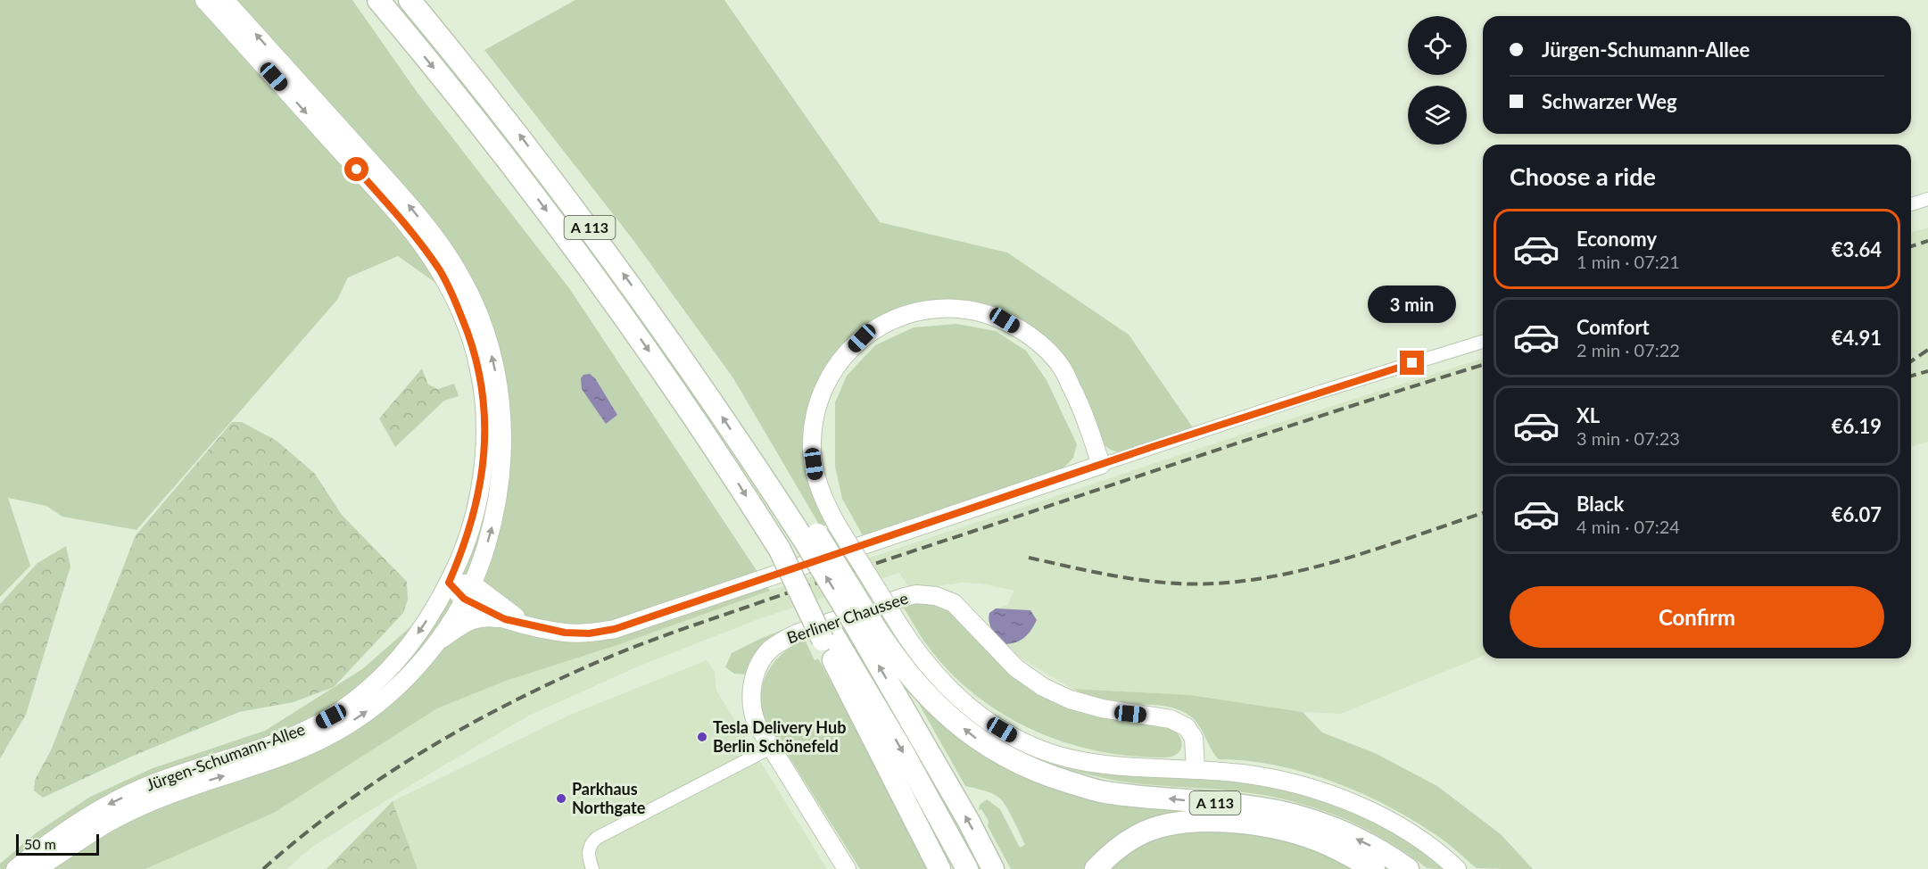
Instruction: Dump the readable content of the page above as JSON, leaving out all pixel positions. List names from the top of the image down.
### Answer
{
  "streets": {
    "highway": ["A 113"],
    "street": ["Berliner Chaussee", "Jürgen-Schumann-Allee"]
  },
  "places": ["Tesla Delivery Hub Berlin Schönefeld", "Parkhaus Northgate"],
  "scale_bar": "50 m",
  "page": {
    "banner": ["Jürgen-Schumann-Allee", "Schwarzer Weg"],
    "heading": "Choose a ride",
    "list": [
      {
        "name": "Economy",
        "note": "1 min · 07:21",
        "value": "€3.64"
      },
      {
        "name": "Comfort",
        "note": "2 min · 07:22",
        "value": "€4.91"
      },
      {
        "name": "XL",
        "note": "3 min · 07:23",
        "value": "€6.19"
      },
      {
        "name": "Black",
        "note": "4 min · 07:24",
        "value": "€6.07"
      }
    ],
    "bubble": "3 min",
    "buttons": "Confirm",
    "scale": "50 m"
  }
}
